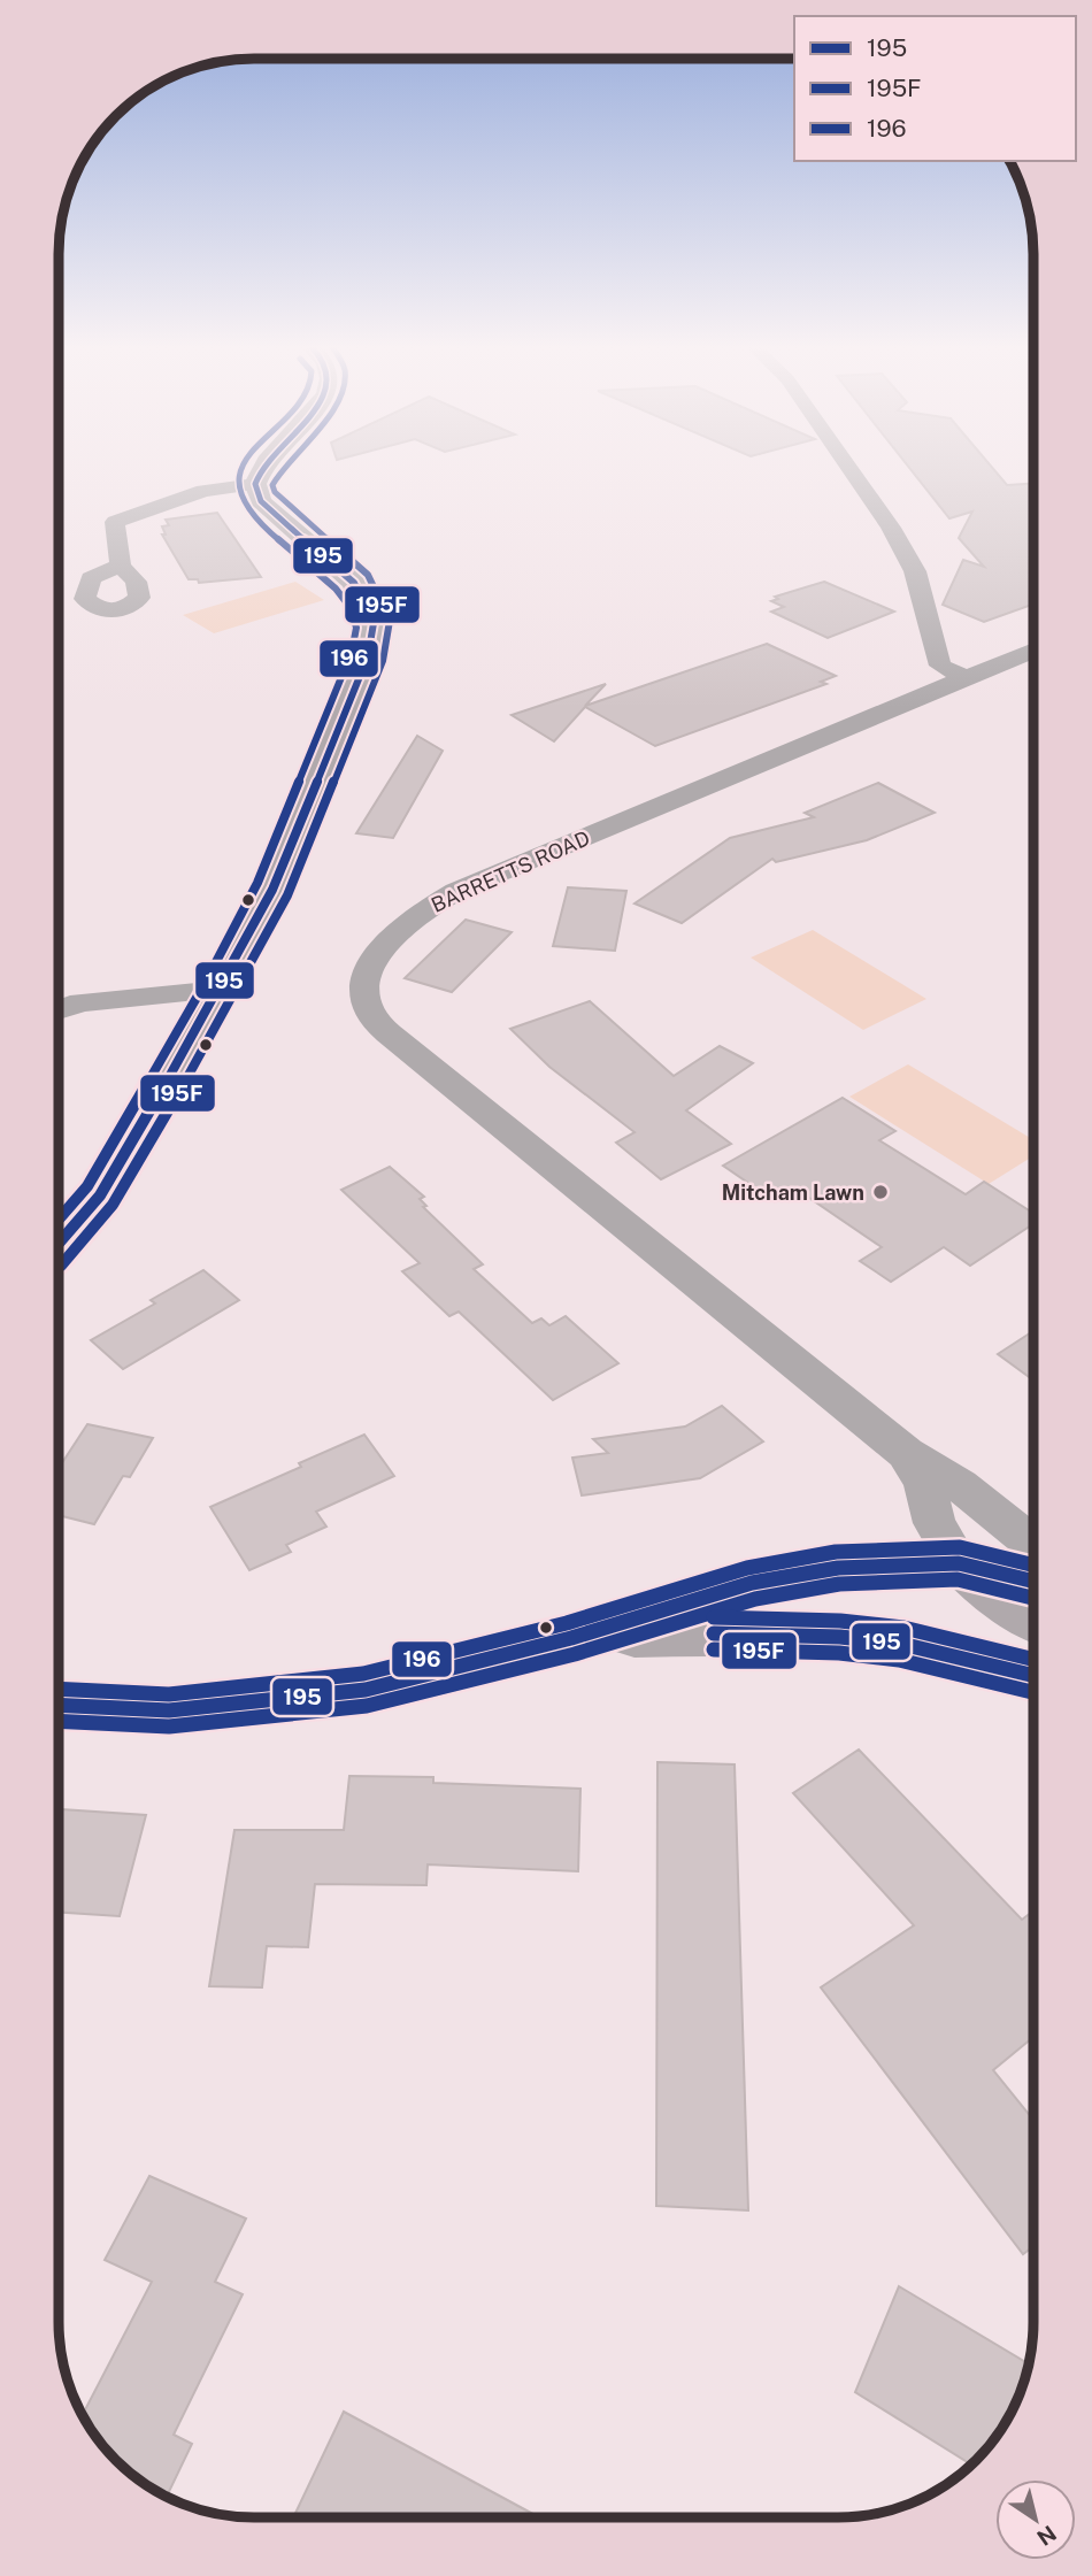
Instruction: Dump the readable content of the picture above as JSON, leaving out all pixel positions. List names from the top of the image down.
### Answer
{
  "streets": {
    "street": ["BARRETTS ROAD"]
  },
  "places": ["Mitcham Lawn"],
  "lines": ["transit line 195", "transit line 195F", "transit line 196"],
  "legend": ["195", "195F", "196"],
  "north": "bottom right"
}
